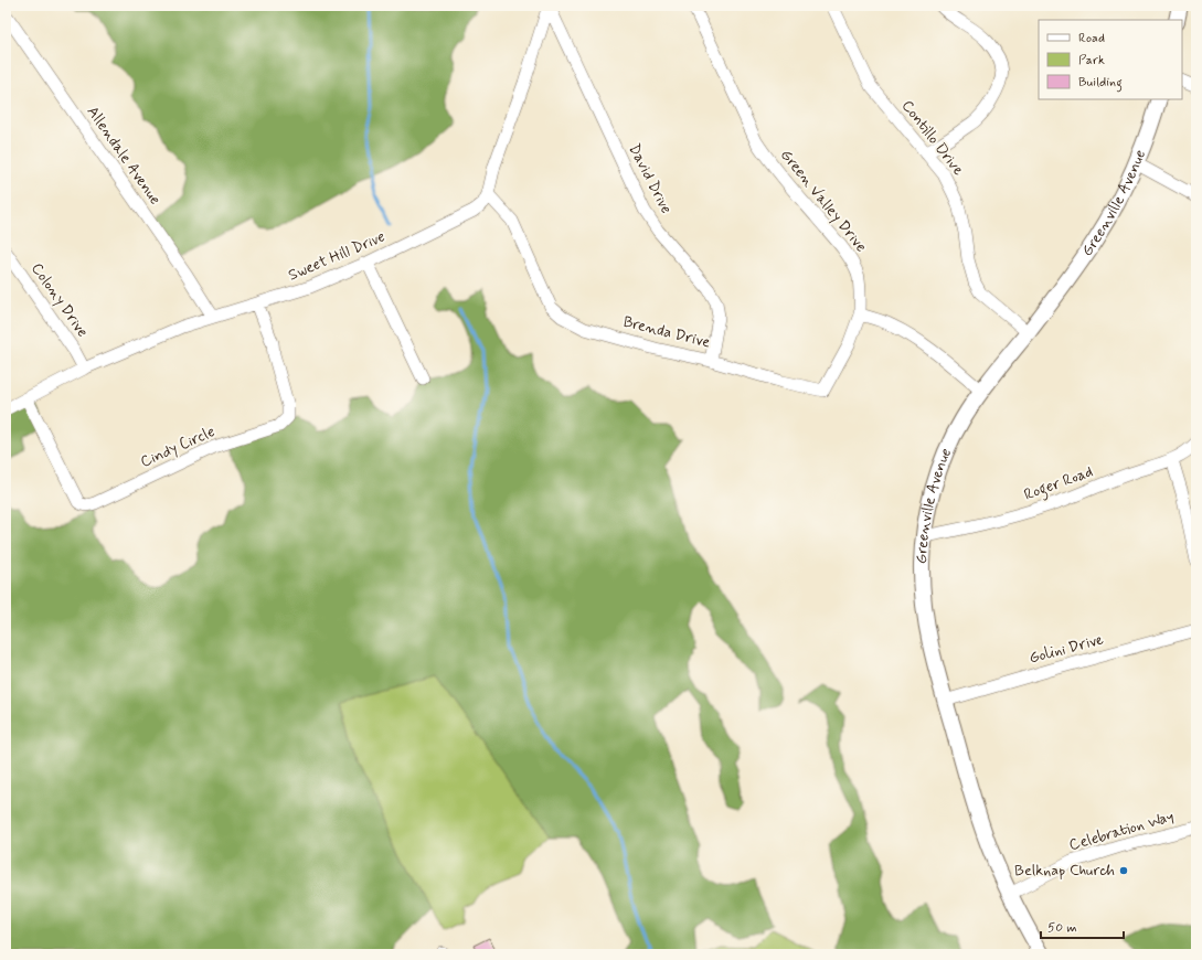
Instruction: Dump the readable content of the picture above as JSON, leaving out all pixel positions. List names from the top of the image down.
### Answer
{
  "streets": {
    "street": [
      "Contillo Drive",
      "Allendale Avenue",
      "David Drive",
      "Green Valley Drive",
      "Greenville Avenue",
      "Sweet Hill Drive",
      "Colony Drive",
      "Brenda Drive",
      "Cindy Circle",
      "Roger Road",
      "Golini Drive",
      "Celebration Way"
    ]
  },
  "crossings": [
    ["Contillo Drive", "Greenville Avenue"],
    ["Allendale Avenue", "Sweet Hill Drive"],
    ["David Drive", "Sweet Hill Drive"],
    ["David Drive", "Brenda Drive"],
    ["Green Valley Drive", "Brenda Drive"],
    ["Greenville Avenue", "Roger Road"],
    ["Greenville Avenue", "Golini Drive"],
    ["Greenville Avenue", "Celebration Way"],
    ["Sweet Hill Drive", "Colony Drive"],
    ["Sweet Hill Drive", "Brenda Drive"],
    ["Sweet Hill Drive", "Cindy Circle"]
  ],
  "places": ["Belknap Church"],
  "legend": ["Road", "Park", "Building"],
  "scale_bar": "50 m"
}
